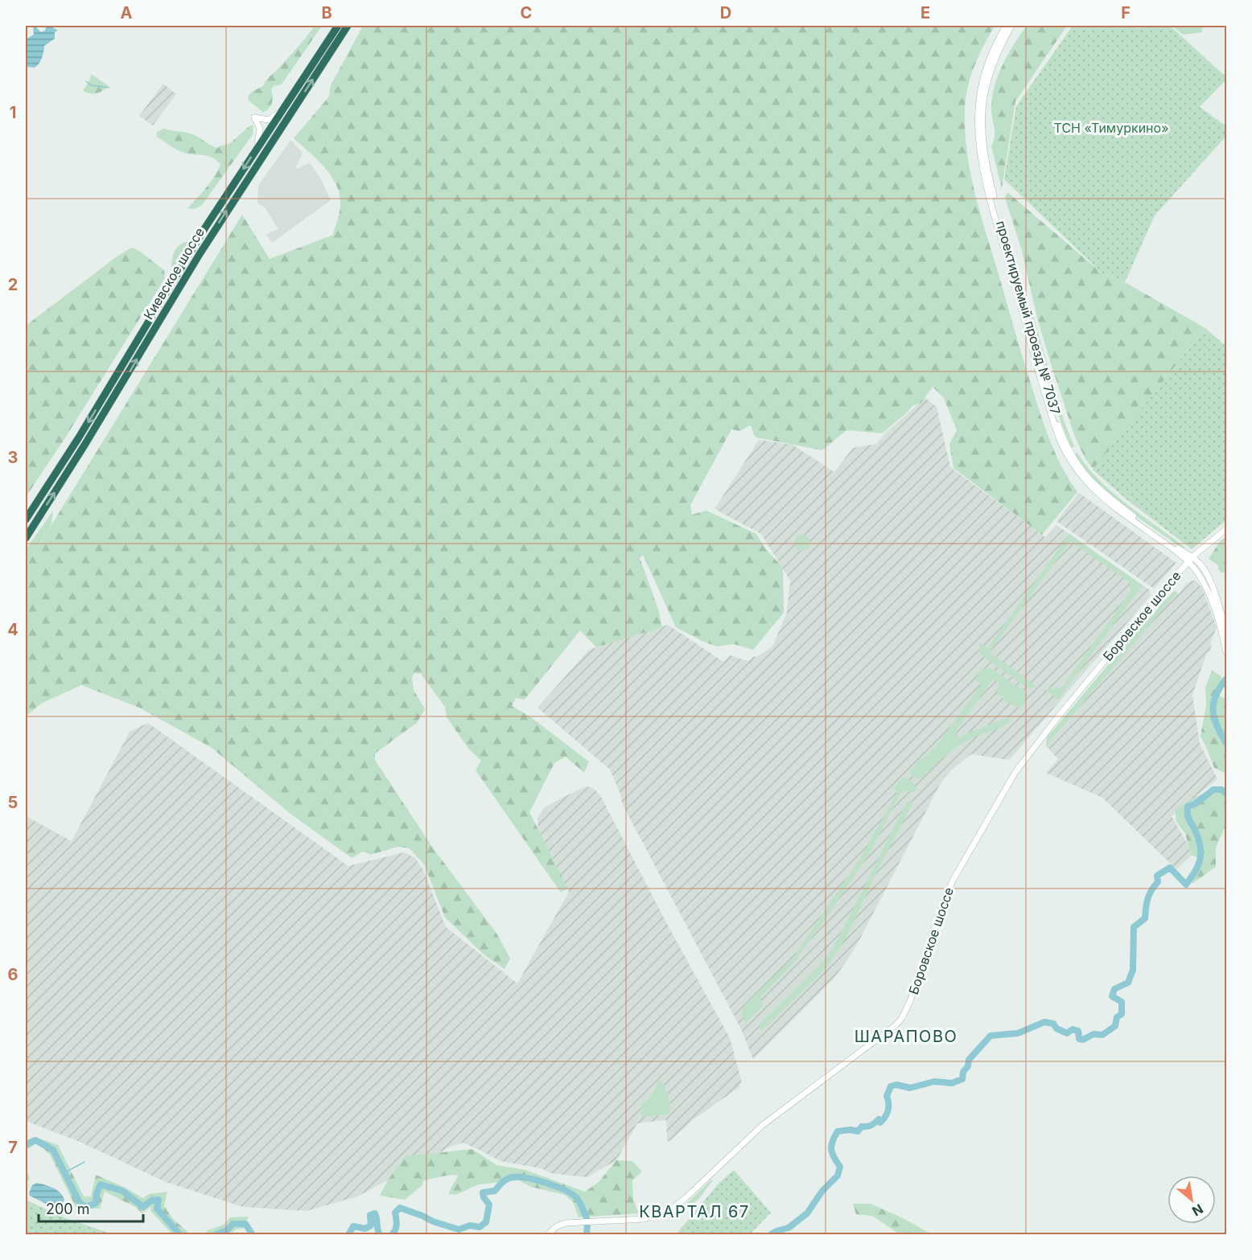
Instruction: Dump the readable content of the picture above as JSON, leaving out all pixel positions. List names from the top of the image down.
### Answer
{
  "streets": {
    "highway": ["Киевское шоссе"],
    "main road": ["проектируемый проезд № 7037", "Боровское шоссе"]
  },
  "crossings": [
    ["проектируемый проезд № 7037", "Боровское шоссе"]
  ],
  "districts": ["ШАРАПОВО", "КВАРТАЛ 67"],
  "parks": ["ТСН «Тимуркино»"],
  "scale_bar": "200 m",
  "north": "bottom right",
  "grid": {
    "columns": [
      "A",
      "B",
      "C",
      "D",
      "E",
      "F"
    ],
    "rows": [
      "1",
      "2",
      "3",
      "4",
      "5",
      "6",
      "7"
    ]
  }
}
